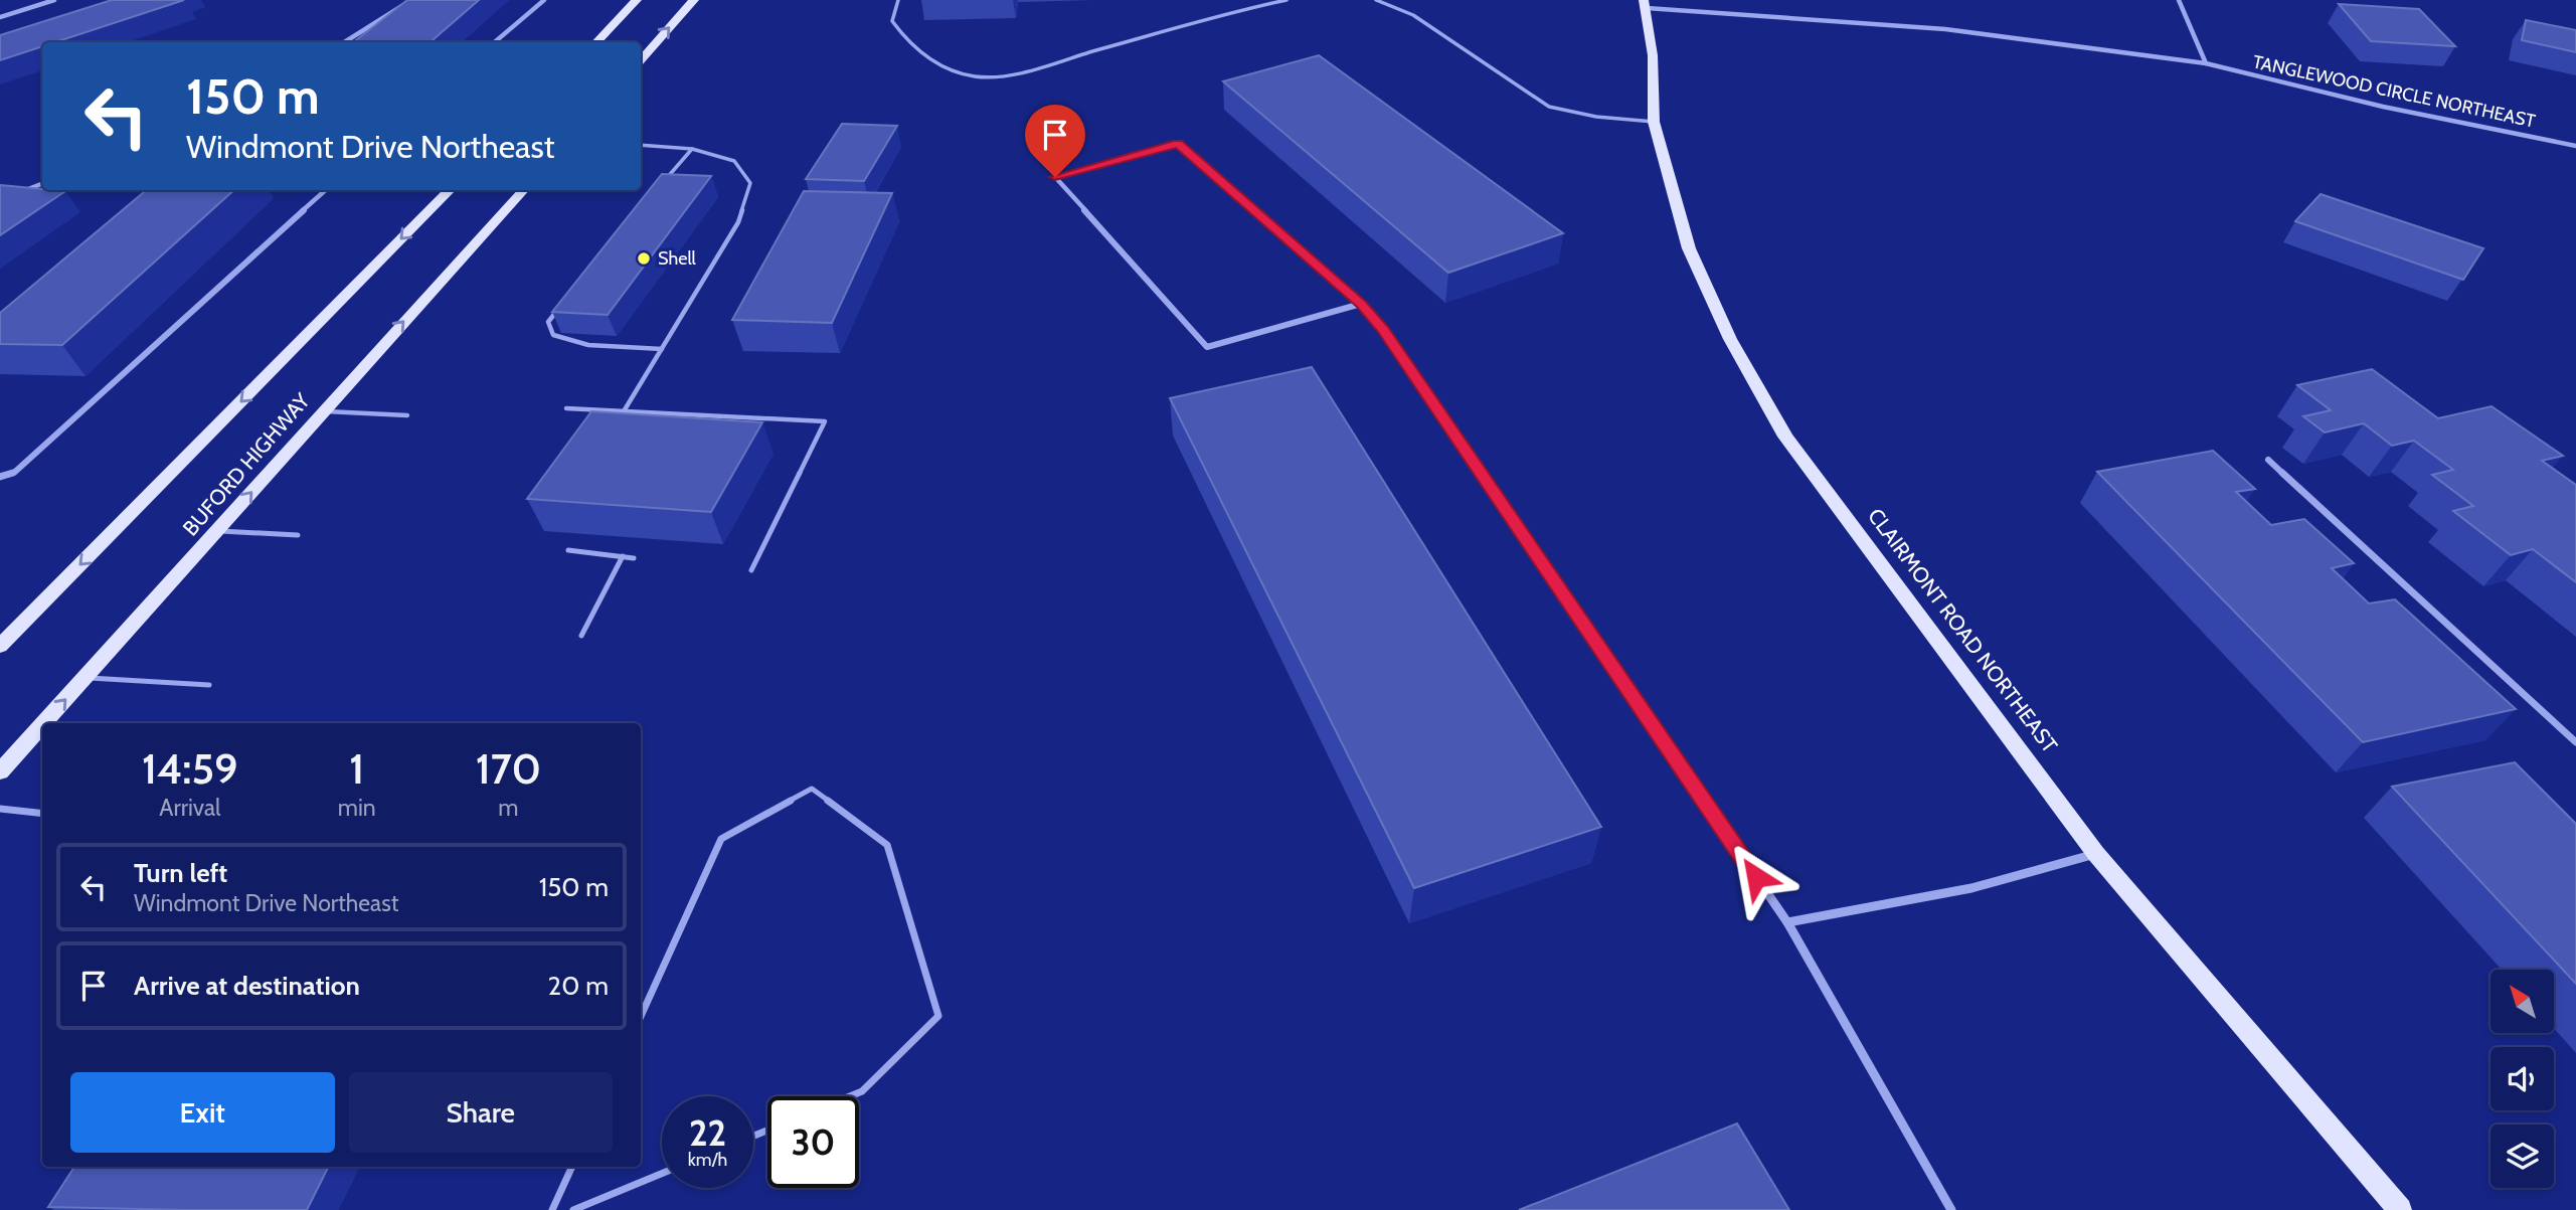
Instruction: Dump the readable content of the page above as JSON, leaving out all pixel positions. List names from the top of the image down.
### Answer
{
  "streets": {
    "main road": ["BUFORD HIGHWAY", "CLAIRMONT ROAD NORTHEAST"],
    "street": ["TANGLEWOOD CIRCLE NORTHEAST"]
  },
  "crossings": [
    ["TANGLEWOOD CIRCLE NORTHEAST", "CLAIRMONT ROAD NORTHEAST"]
  ],
  "places": ["Shell"],
  "north": "top left",
  "page": {
    "turn": ["150 m", "Windmont Drive Northeast"],
    "eta": [
      "14:59",
      "Arrival",
      "1",
      "min",
      "170",
      "m"
    ],
    "list": [
      {
        "name": "Turn left",
        "note": "Windmont Drive Northeast",
        "value": "150 m"
      },
      {
        "name": "Arrive at destination",
        "value": "20 m"
      }
    ],
    "buttons": ["Exit", "Share"],
    "speed": "22 km/h",
    "limit": "30"
  }
}
